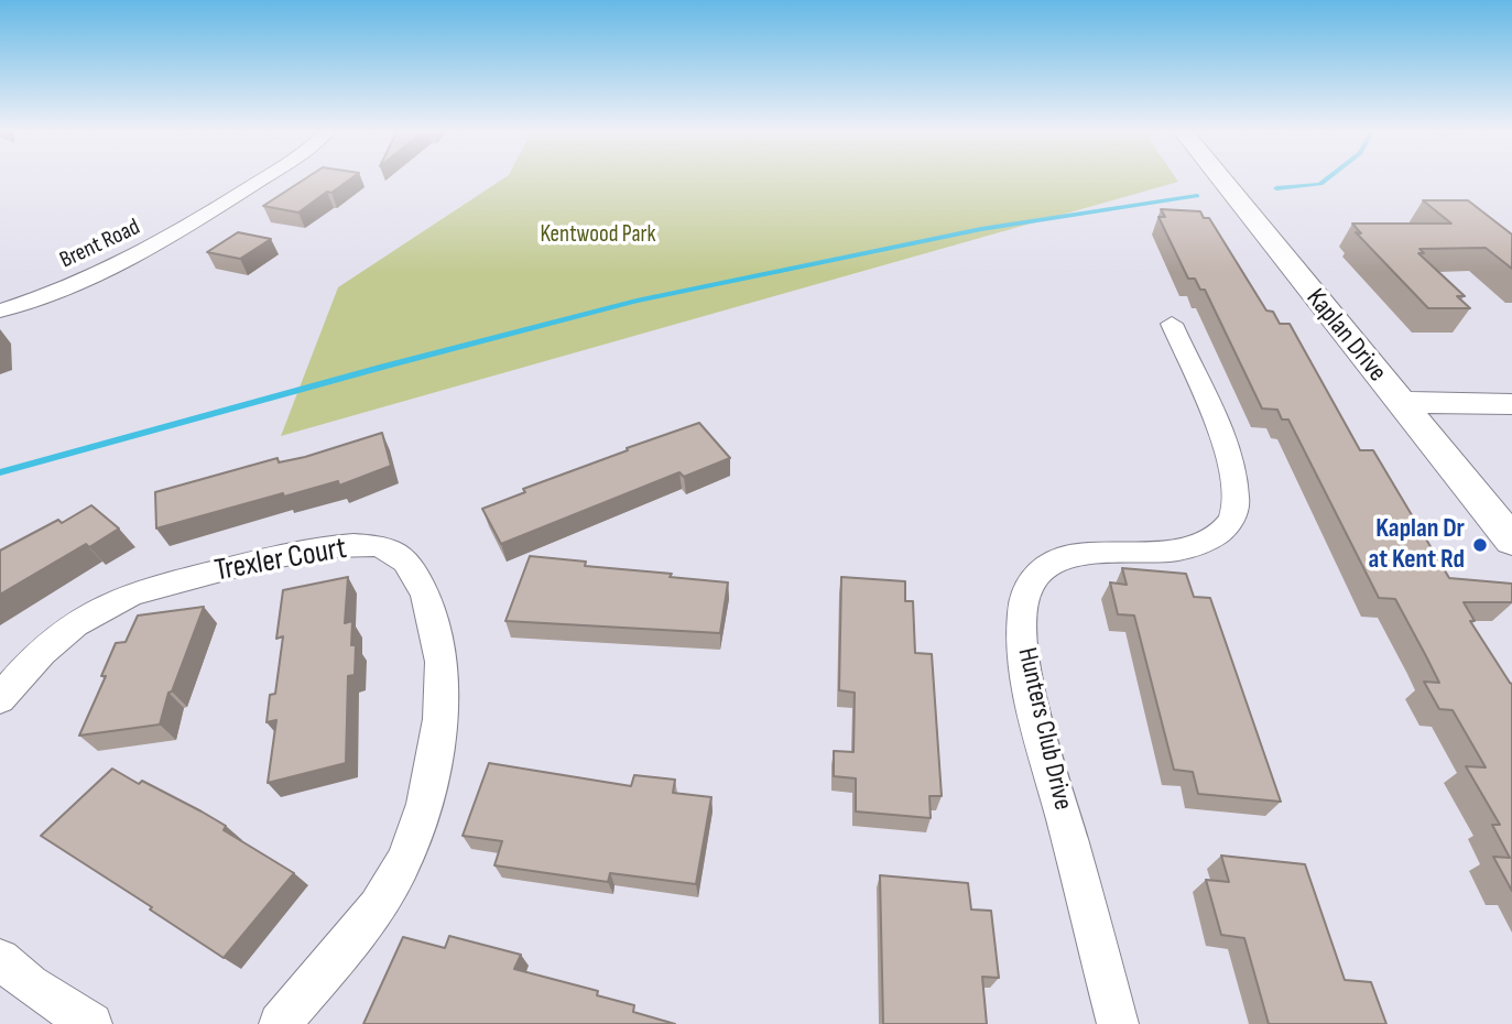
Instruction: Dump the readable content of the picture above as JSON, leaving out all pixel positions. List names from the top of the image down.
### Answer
{
  "streets": {
    "street": [
      "Brent Road",
      "Kaplan Drive",
      "Trexler Court",
      "Hunters Club Drive"
    ]
  },
  "parks": ["Kentwood Park"],
  "places": ["Kaplan Dr at Kent Rd"]
}
